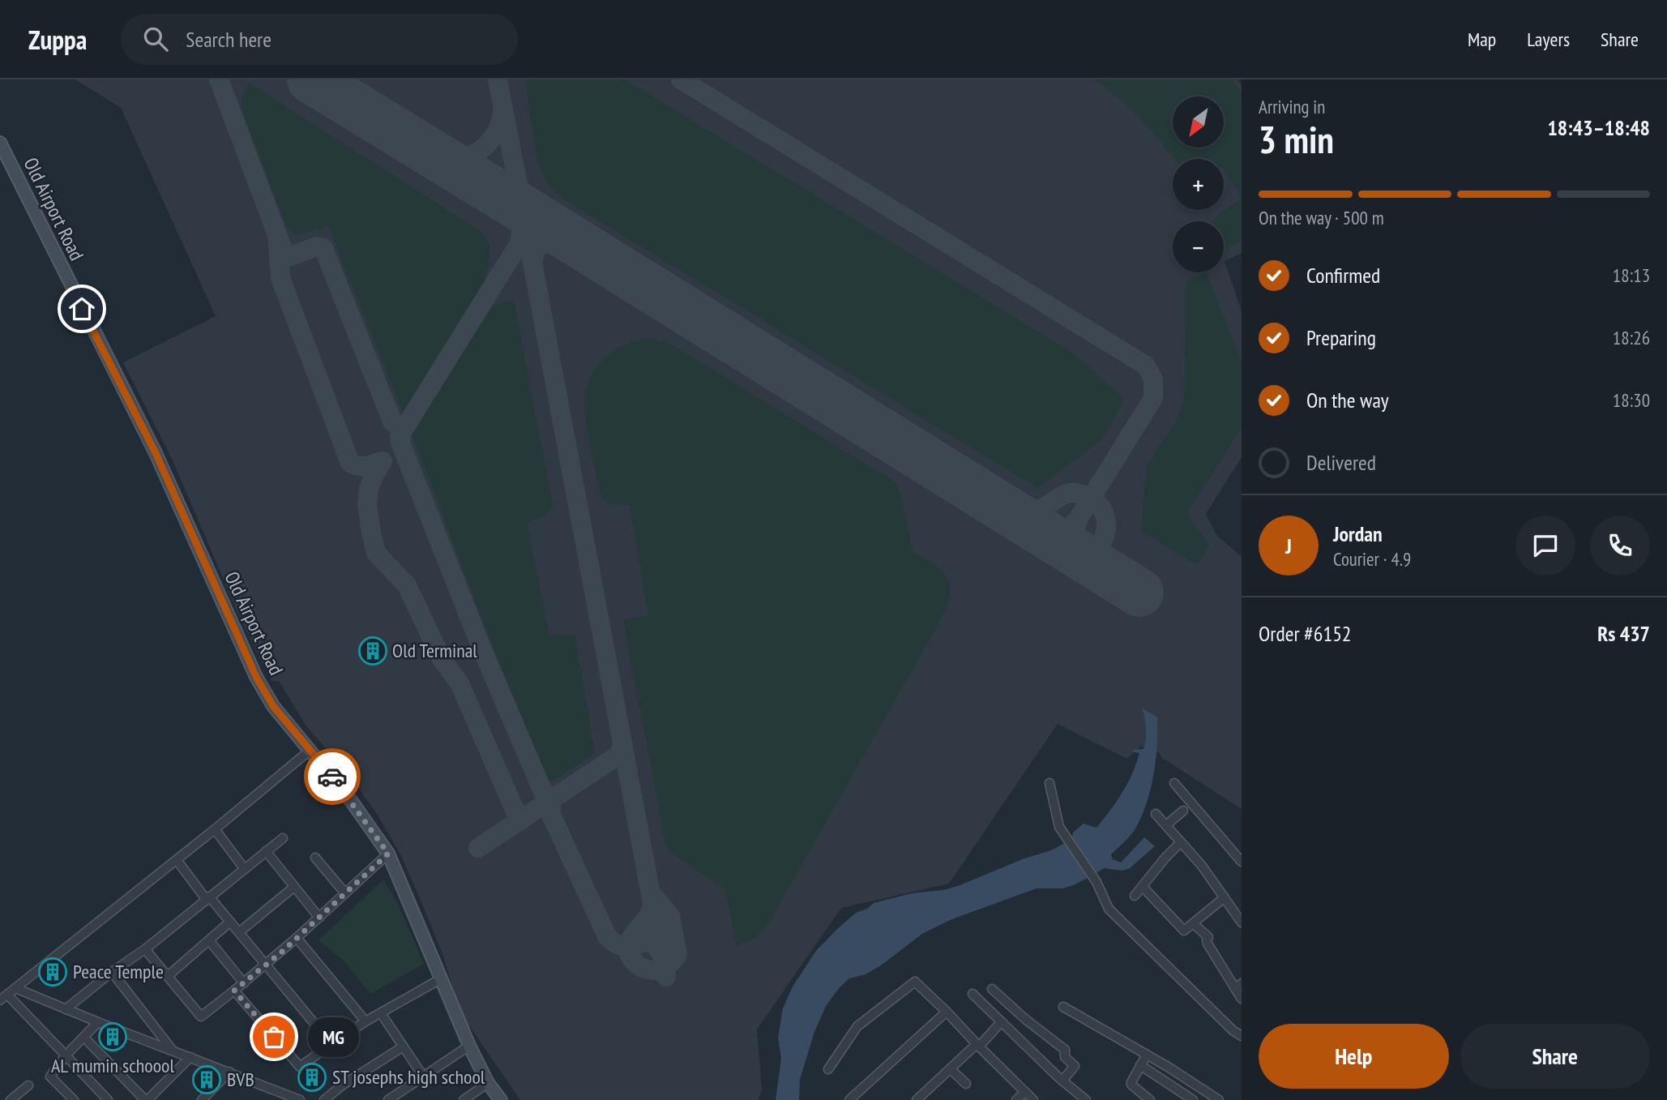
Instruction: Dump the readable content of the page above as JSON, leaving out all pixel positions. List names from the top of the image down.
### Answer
{
  "streets": {
    "main road": ["Old Airport Road"]
  },
  "places": {
    "building": [
      "Old Terminal",
      "Peace Temple",
      "AL mumin schoool",
      "ST josephs high school",
      "BVB"
    ],
    "other": ["MG"]
  },
  "north": "bottom left",
  "page": {
    "header": "Zuppa",
    "search": "Search here",
    "nav": ["Map", "Layers", "Share"],
    "heading": ["3 min", "Arriving in", "18:43–18:48"],
    "panel": [
      "Jordan",
      "Courier · 4.9",
      "Order #6152",
      "Rs 437"
    ],
    "map_buttons": ["+", "−"],
    "bar": "On the way · 500 m",
    "list": [
      ["Confirmed", "18:13"],
      ["Preparing", "18:26"],
      ["On the way", "18:30"],
      "Delivered"
    ],
    "round": "J",
    "buttons": ["Help", "Share"],
    "bubble": "MG"
  }
}
